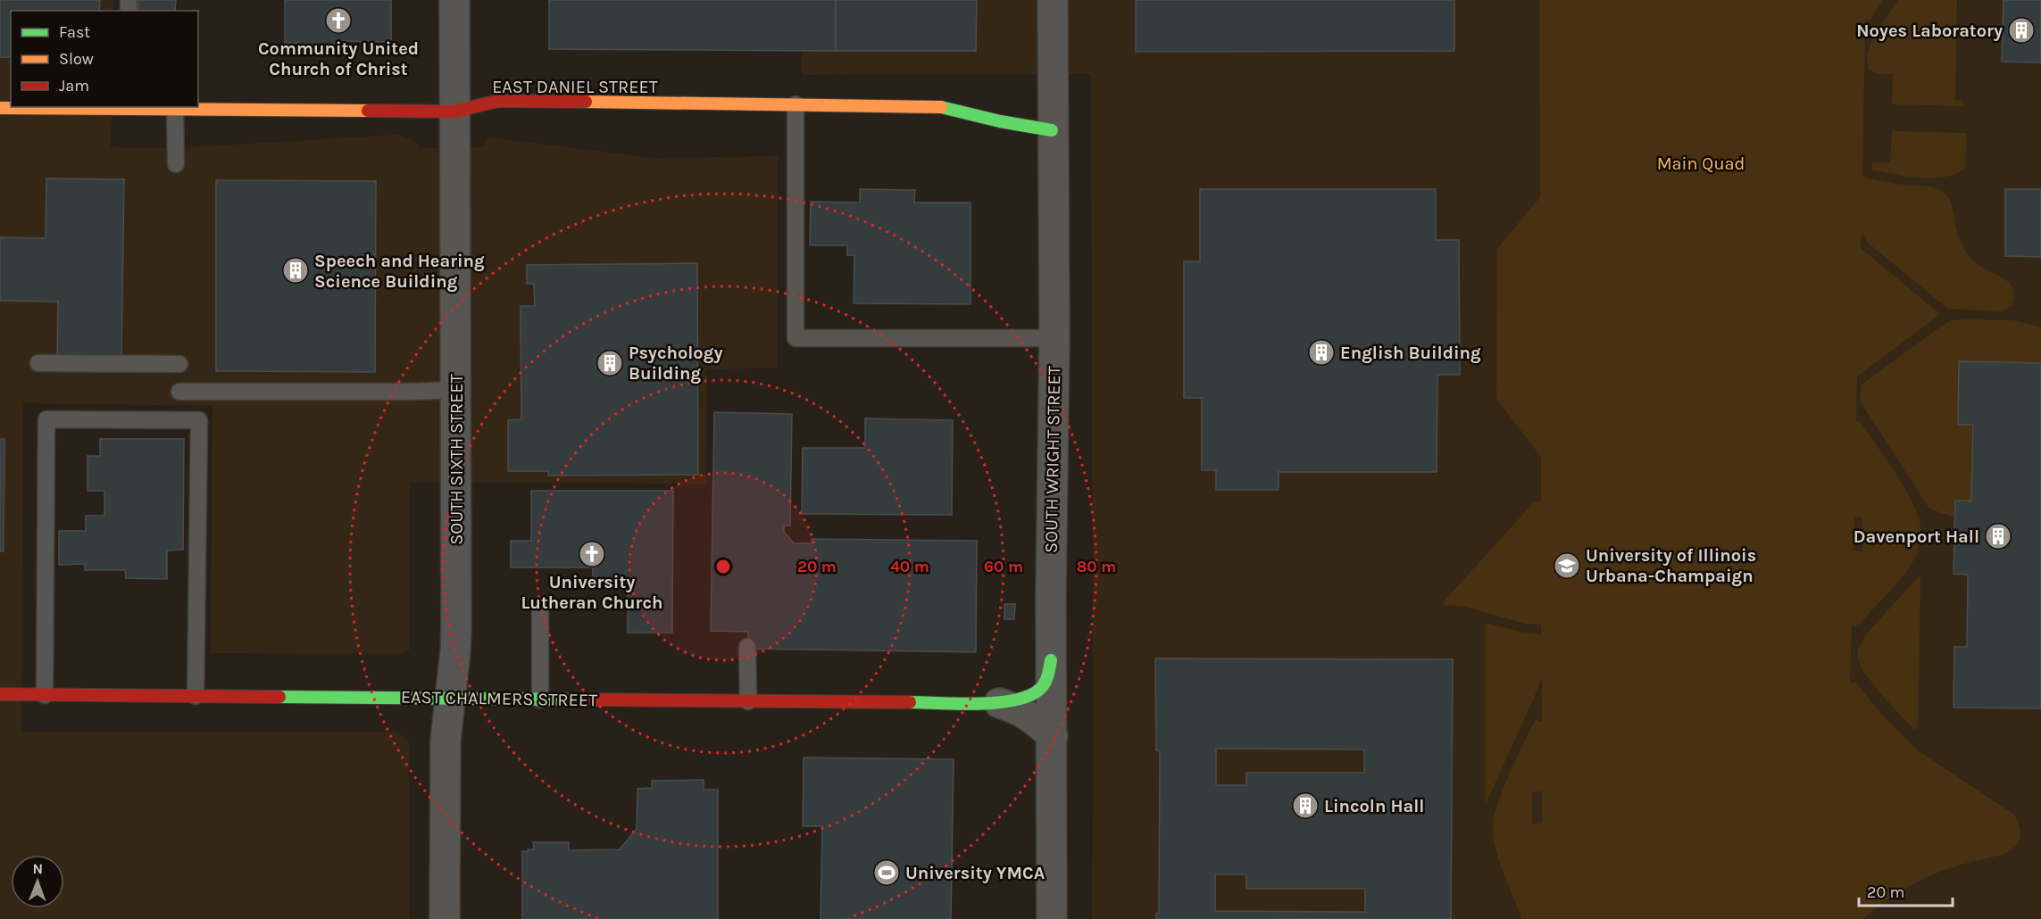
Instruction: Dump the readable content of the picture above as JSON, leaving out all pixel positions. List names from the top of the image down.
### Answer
{
  "streets": {
    "street": [
      "EAST DANIEL STREET",
      "SOUTH SIXTH STREET",
      "SOUTH WRIGHT STREET",
      "EAST CHALMERS STREET"
    ]
  },
  "crossings": [
    ["EAST DANIEL STREET", "SOUTH SIXTH STREET"],
    ["EAST DANIEL STREET", "SOUTH WRIGHT STREET"],
    ["SOUTH SIXTH STREET", "EAST CHALMERS STREET"],
    ["SOUTH WRIGHT STREET", "EAST CHALMERS STREET"]
  ],
  "parks": ["Main Quad"],
  "places": {
    "church": ["Community United Church of Christ", "University Lutheran Church"],
    "building": [
      "Noyes Laboratory",
      "Speech and Hearing Science Building",
      "English Building",
      "Psychology Building",
      "Davenport Hall",
      "Lincoln Hall"
    ],
    "school or university": ["University of Illinois Urbana-Champaign"],
    "sports": ["University YMCA"]
  },
  "legend": ["Fast", "Slow", "Jam"],
  "scale_bar": "20 m",
  "north": "top",
  "rings": [
    "20 m",
    "40 m",
    "60 m",
    "80 m"
  ]
}
